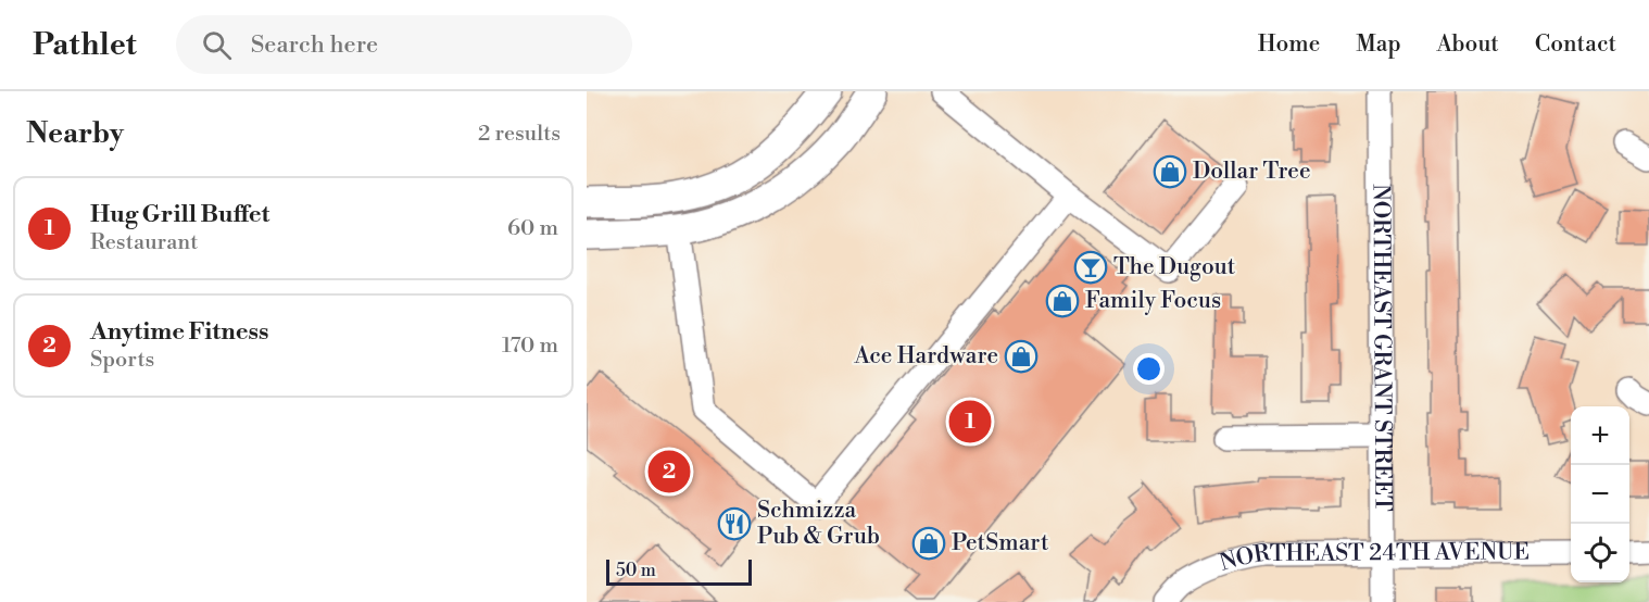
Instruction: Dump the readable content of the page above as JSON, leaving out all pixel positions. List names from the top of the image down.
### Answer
{
  "streets": {
    "street": ["NORTHEAST GRANT STREET", "NORTHEAST 24TH AVENUE"]
  },
  "crossings": [
    ["NORTHEAST GRANT STREET", "NORTHEAST 24TH AVENUE"]
  ],
  "places": {
    "shop": [
      "Dollar Tree",
      "Family Focus",
      "Ace Hardware",
      "PetSmart"
    ],
    "bar": ["The Dugout"],
    "restaurant": ["Schmizza Pub & Grub"]
  },
  "scale_bar": "50 m",
  "page": {
    "header": "Pathlet",
    "search": "Search here",
    "nav": [
      "Home",
      "Map",
      "About",
      "Contact"
    ],
    "heading": ["Nearby", "2 results"],
    "list": [
      {
        "mark": "1",
        "name": "Hug Grill Buffet",
        "note": "Restaurant",
        "value": "60 m"
      },
      {
        "mark": "2",
        "name": "Anytime Fitness",
        "note": "Sports",
        "value": "170 m"
      }
    ],
    "pins": ["1", "2"],
    "map_buttons": ["+", "−"],
    "scale": "50 m"
  }
}
